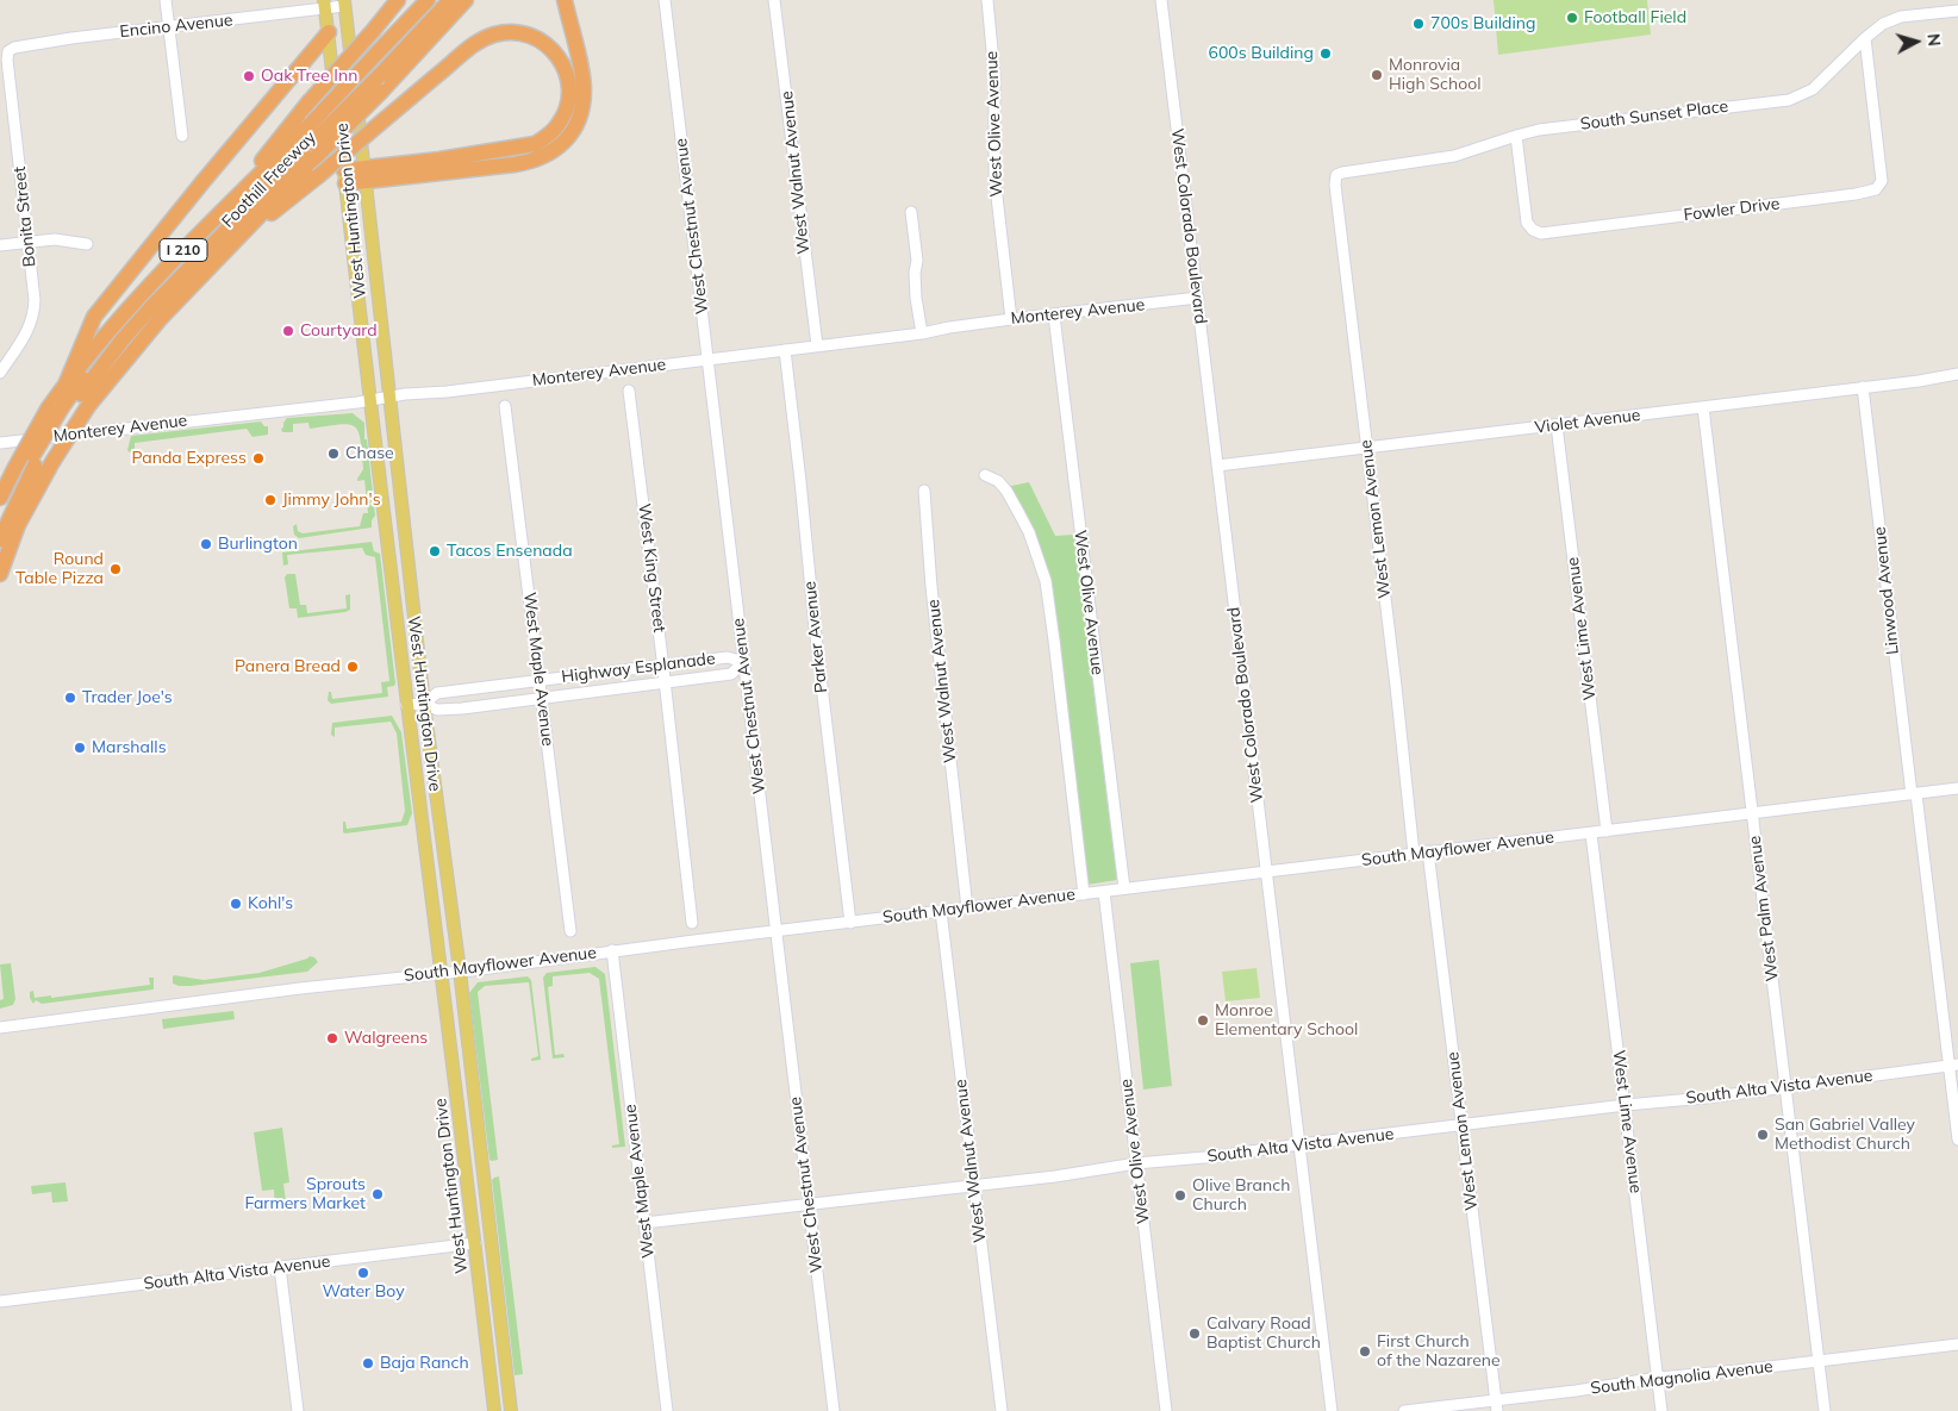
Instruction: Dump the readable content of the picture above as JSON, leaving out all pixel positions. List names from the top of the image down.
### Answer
{
  "streets": {
    "highway": ["Foothill Freeway", "I 210"],
    "main road": ["West Huntington Drive"],
    "street": [
      "Encino Avenue",
      "South Sunset Place",
      "West Olive Avenue",
      "West Walnut Avenue",
      "Fowler Drive",
      "Bonita Street",
      "West Chestnut Avenue",
      "West Colorado Boulevard",
      "Monterey Avenue",
      "Violet Avenue",
      "West Lemon Avenue",
      "West King Street",
      "Linwood Avenue",
      "West Lime Avenue",
      "Parker Avenue",
      "Highway Esplanade",
      "West Maple Avenue",
      "South Mayflower Avenue",
      "West Palm Avenue",
      "South Alta Vista Avenue",
      "South Magnolia Avenue"
    ]
  },
  "crossings": [
    ["Encino Avenue", "West Huntington Drive"],
    ["Encino Avenue", "Bonita Street"],
    ["South Sunset Place", "Fowler Drive"],
    ["South Sunset Place", "West Lemon Avenue"],
    ["West Olive Avenue", "Monterey Avenue"],
    ["West Olive Avenue", "South Mayflower Avenue"],
    ["West Olive Avenue", "South Alta Vista Avenue"],
    ["West Walnut Avenue", "Monterey Avenue"],
    ["West Walnut Avenue", "South Mayflower Avenue"],
    ["West Walnut Avenue", "South Alta Vista Avenue"],
    ["West Huntington Drive", "Monterey Avenue"],
    ["West Huntington Drive", "Highway Esplanade"],
    ["West Huntington Drive", "South Mayflower Avenue"],
    ["West Huntington Drive", "South Alta Vista Avenue"],
    ["West Chestnut Avenue", "Monterey Avenue"],
    ["West Chestnut Avenue", "Highway Esplanade"],
    ["West Chestnut Avenue", "South Mayflower Avenue"],
    ["West Chestnut Avenue", "South Alta Vista Avenue"],
    ["West Colorado Boulevard", "Monterey Avenue"],
    ["West Colorado Boulevard", "Violet Avenue"],
    ["West Colorado Boulevard", "South Mayflower Avenue"],
    ["West Colorado Boulevard", "South Alta Vista Avenue"],
    ["Monterey Avenue", "Parker Avenue"],
    ["Violet Avenue", "West Lemon Avenue"],
    ["Violet Avenue", "Linwood Avenue"],
    ["Violet Avenue", "West Lime Avenue"],
    ["Violet Avenue", "West Palm Avenue"],
    ["West Lemon Avenue", "South Mayflower Avenue"],
    ["West Lemon Avenue", "South Alta Vista Avenue"],
    ["West Lemon Avenue", "South Magnolia Avenue"],
    ["West King Street", "Highway Esplanade"],
    ["Linwood Avenue", "South Mayflower Avenue"],
    ["Linwood Avenue", "South Alta Vista Avenue"],
    ["West Lime Avenue", "South Mayflower Avenue"],
    ["West Lime Avenue", "South Alta Vista Avenue"],
    ["West Lime Avenue", "South Magnolia Avenue"],
    ["Parker Avenue", "South Mayflower Avenue"],
    ["Highway Esplanade", "West Maple Avenue"],
    ["West Maple Avenue", "South Mayflower Avenue"],
    ["West Maple Avenue", "South Alta Vista Avenue"],
    ["South Mayflower Avenue", "West Palm Avenue"],
    ["West Palm Avenue", "South Alta Vista Avenue"],
    ["West Palm Avenue", "South Magnolia Avenue"]
  ],
  "places": [
    "Football Field",
    "700s Building",
    "600s Building",
    "Monrovia High School",
    "Oak Tree Inn",
    "Courtyard",
    "Chase",
    "Panda Express",
    "Jimmy John's",
    "Burlington",
    "Tacos Ensenada",
    "Round Table Pizza",
    "Panera Bread",
    "Trader Joe's",
    "Marshalls",
    "Kohl's",
    "Monroe Elementary School",
    "Walgreens",
    "San Gabriel Valley Methodist Church",
    "Sprouts Farmers Market",
    "Olive Branch Church",
    "Water Boy",
    "Calvary Road Baptist Church",
    "First Church of the Nazarene",
    "Baja Ranch"
  ],
  "north": "right"
}
